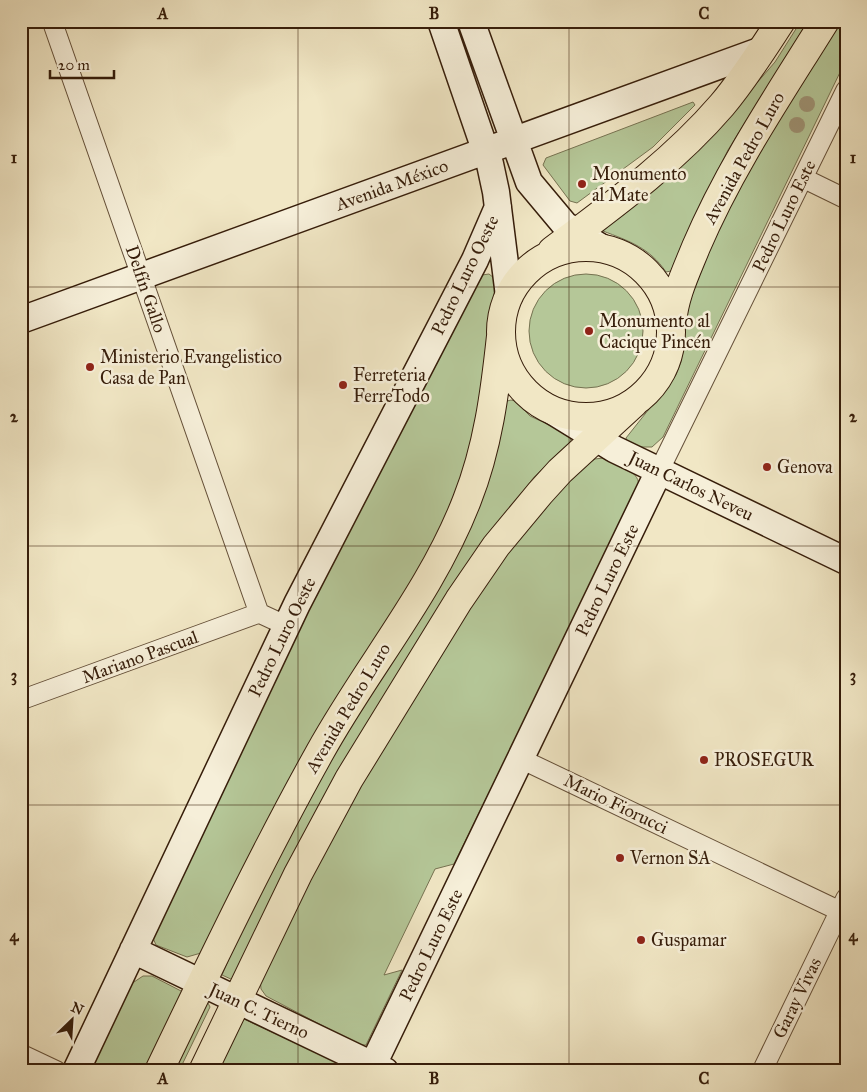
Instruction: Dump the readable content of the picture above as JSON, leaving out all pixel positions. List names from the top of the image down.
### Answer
{
  "streets": {
    "main road": [
      "Avenida Pedro Luro",
      "Avenida México",
      "Pedro Luro Este",
      "Pedro Luro Oeste",
      "Juan Carlos Neveu",
      "Juan C. Tierno"
    ],
    "street": [
      "Delfín Gallo",
      "Mariano Pascual",
      "Mario Fiorucci",
      "Garay Vivas"
    ]
  },
  "crossings": [
    ["Avenida Pedro Luro", "Juan Carlos Neveu"],
    ["Avenida Pedro Luro", "Juan C. Tierno"],
    ["Avenida México", "Delfín Gallo"],
    ["Pedro Luro Este", "Juan Carlos Neveu"],
    ["Pedro Luro Este", "Mario Fiorucci"],
    ["Pedro Luro Este", "Juan C. Tierno"],
    ["Pedro Luro Oeste", "Juan C. Tierno"],
    ["Delfín Gallo", "Mariano Pascual"],
    ["Mario Fiorucci", "Garay Vivas"]
  ],
  "places": [
    "Monumento al Mate",
    "Monumento al Cacique Pincén",
    "Ministerio Evangelistico Casa de Pan",
    "Ferreteria FerreTodo",
    "Genova",
    "PROSEGUR",
    "Vernon SA",
    "Guspamar"
  ],
  "scale_bar": "20 m",
  "north": "top right",
  "grid": {
    "columns": ["A", "B", "C"],
    "rows": [
      "1",
      "2",
      "3",
      "4"
    ]
  }
}
